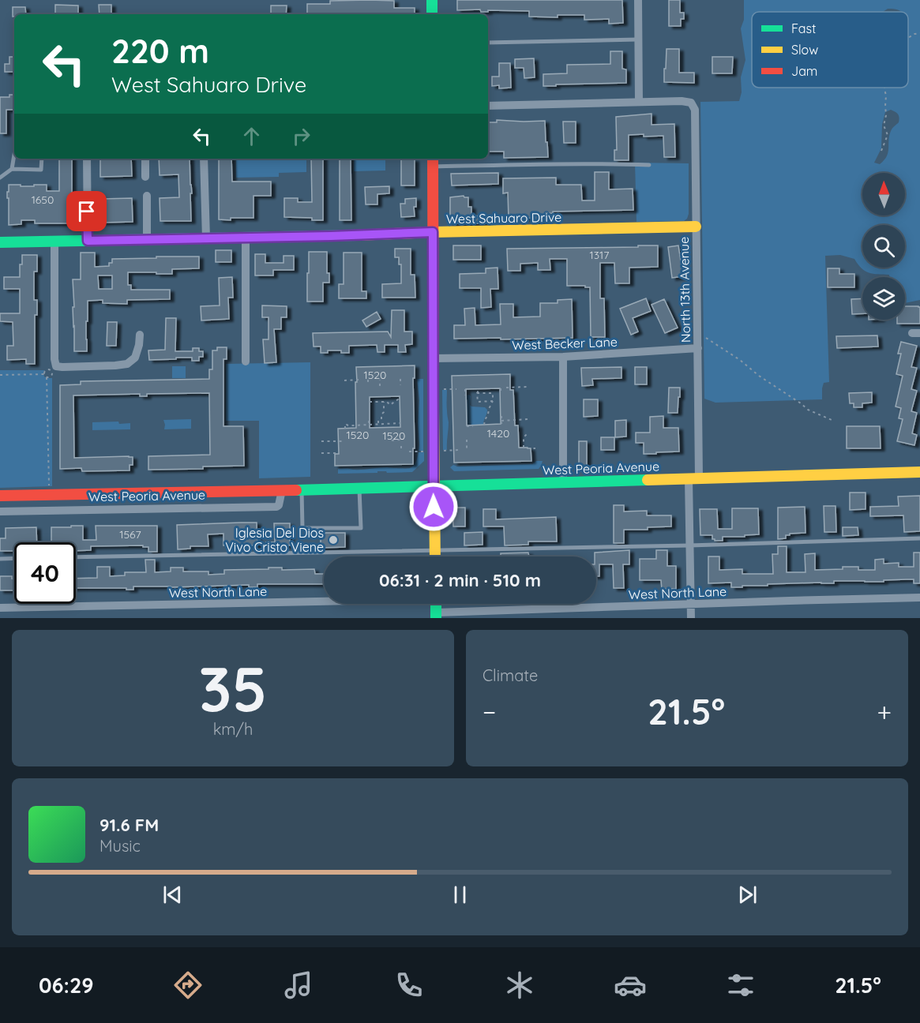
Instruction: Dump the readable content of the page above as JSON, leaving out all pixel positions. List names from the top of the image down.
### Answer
{
  "streets": {
    "street": [
      "West Sahuaro Drive",
      "North 13th Avenue",
      "West Becker Lane",
      "West Peoria Avenue",
      "West North Lane"
    ]
  },
  "crossings": [
    ["West Sahuaro Drive", "North 13th Avenue"],
    ["North 13th Avenue", "West Becker Lane"],
    ["North 13th Avenue", "West Peoria Avenue"],
    ["North 13th Avenue", "West North Lane"]
  ],
  "places": ["Iglesia Del Dios Vivo Cristo Viene"],
  "house_numbers": [
    "1650",
    "1317",
    "1520",
    "1420",
    "1520",
    "1520",
    "1567"
  ],
  "legend": ["Fast", "Slow", "Jam"],
  "north": "top",
  "page": {
    "turn": ["220 m", "West Sahuaro Drive"],
    "limit": "40",
    "trip": "06:31 · 2 min · 510 m",
    "tile": [
      ["35", "km/h"],
      "Climate"
    ],
    "heat": ["−", "21.5°", "+"],
    "song": ["91.6 FM", "Music"],
    "tabs": ["06:29", "21.5°"]
  }
}
